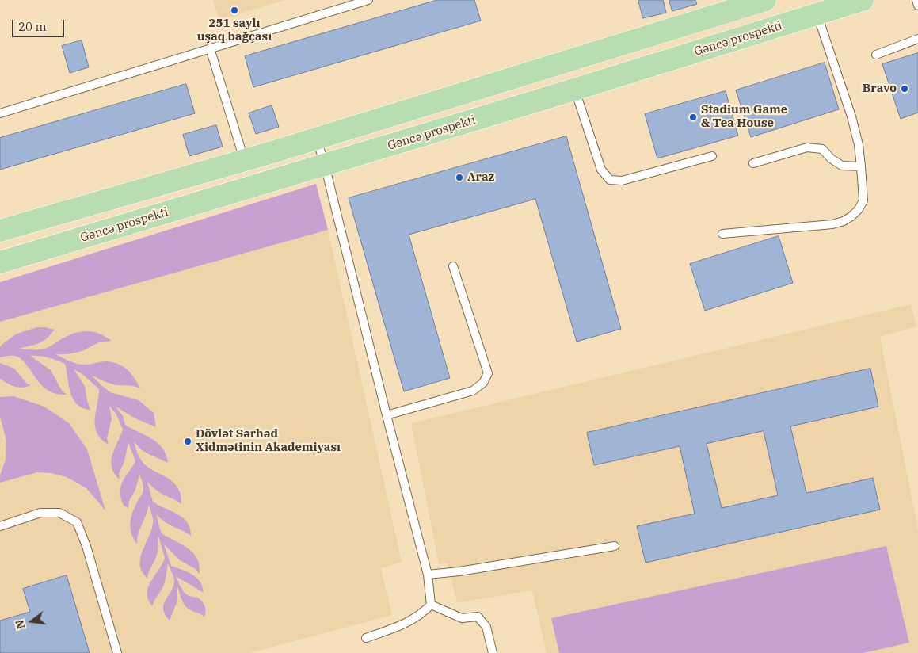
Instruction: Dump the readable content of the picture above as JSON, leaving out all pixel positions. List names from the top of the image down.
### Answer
{
  "streets": {
    "main road": ["Gəncə prospekti"]
  },
  "places": [
    "251 saylı uşaq bağçası",
    "Bravo",
    "Stadium Game & Tea House",
    "Araz",
    "Dövlət Sərhəd Xidmətinin Akademiyası"
  ],
  "scale_bar": "20 m",
  "north": "left"
}
